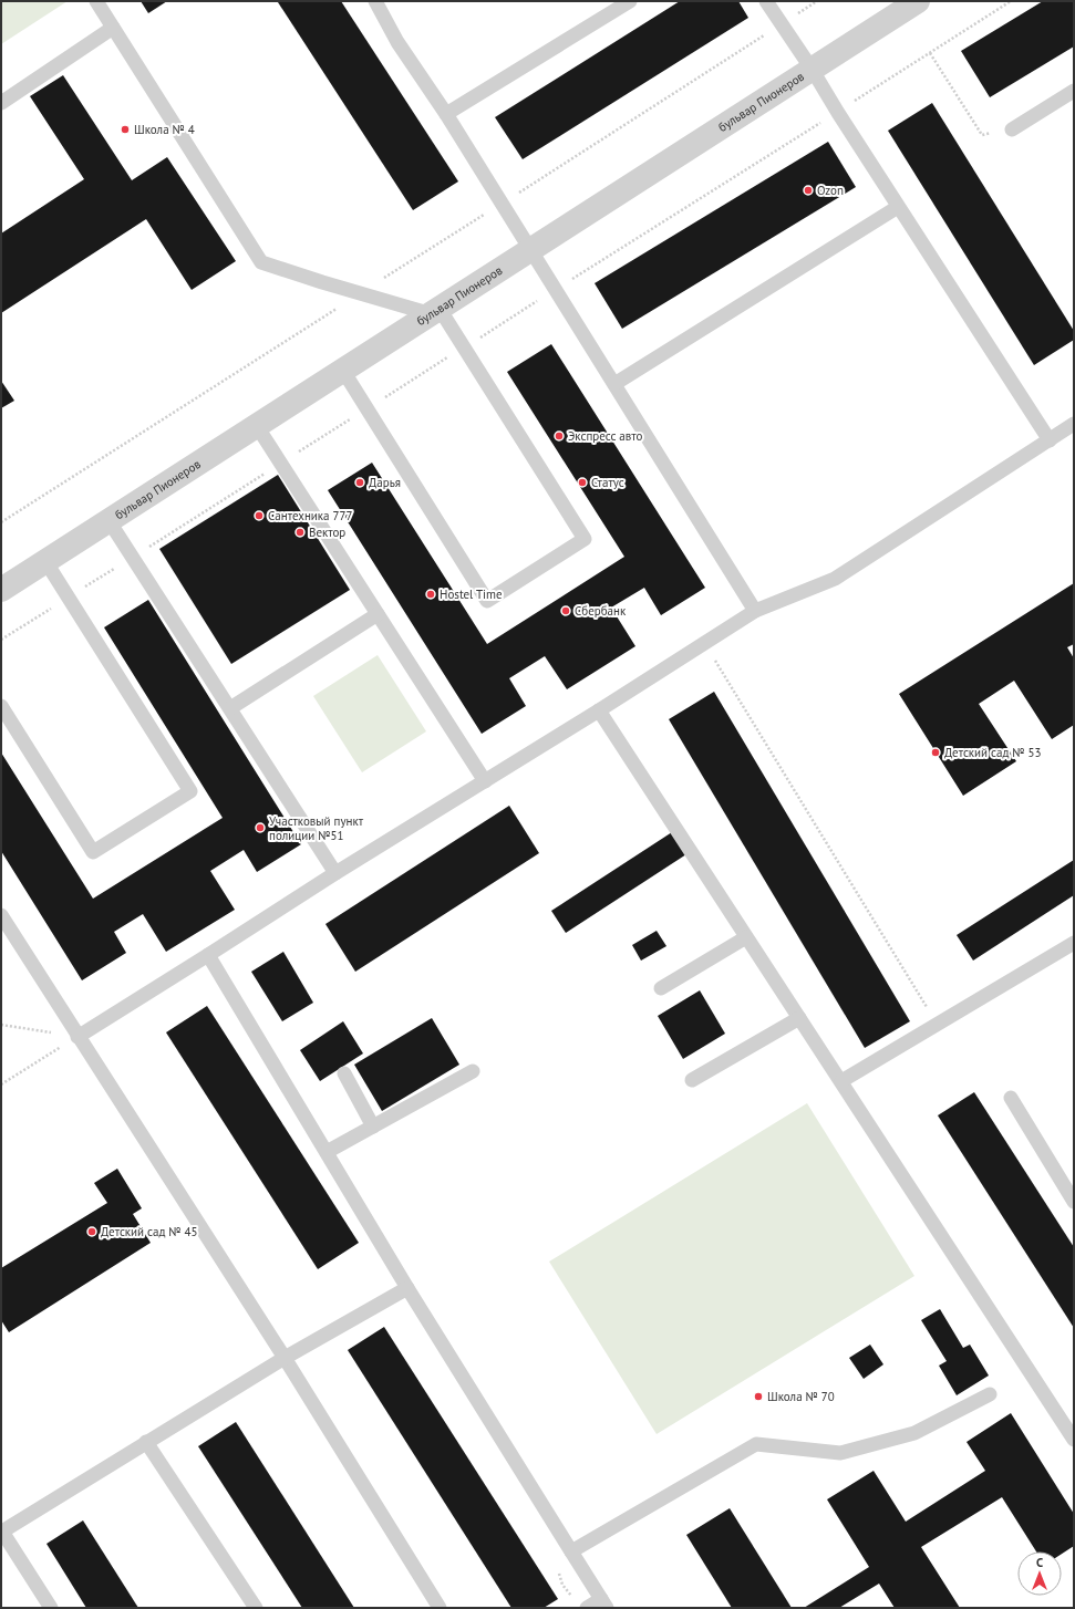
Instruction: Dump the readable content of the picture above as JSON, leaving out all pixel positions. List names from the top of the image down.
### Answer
{
  "streets": {
    "street": ["бульвар Пионеров"]
  },
  "places": [
    "Школа № 4",
    "Ozon",
    "Экспресс авто",
    "Дарья",
    "Статус",
    "Сантехника 777",
    "Вектор",
    "Hostel Time",
    "Сбербанк",
    "Детский сад № 53",
    "Участковый пункт полиции №51",
    "Детский сад № 45",
    "Школа № 70"
  ],
  "north": "top"
}
